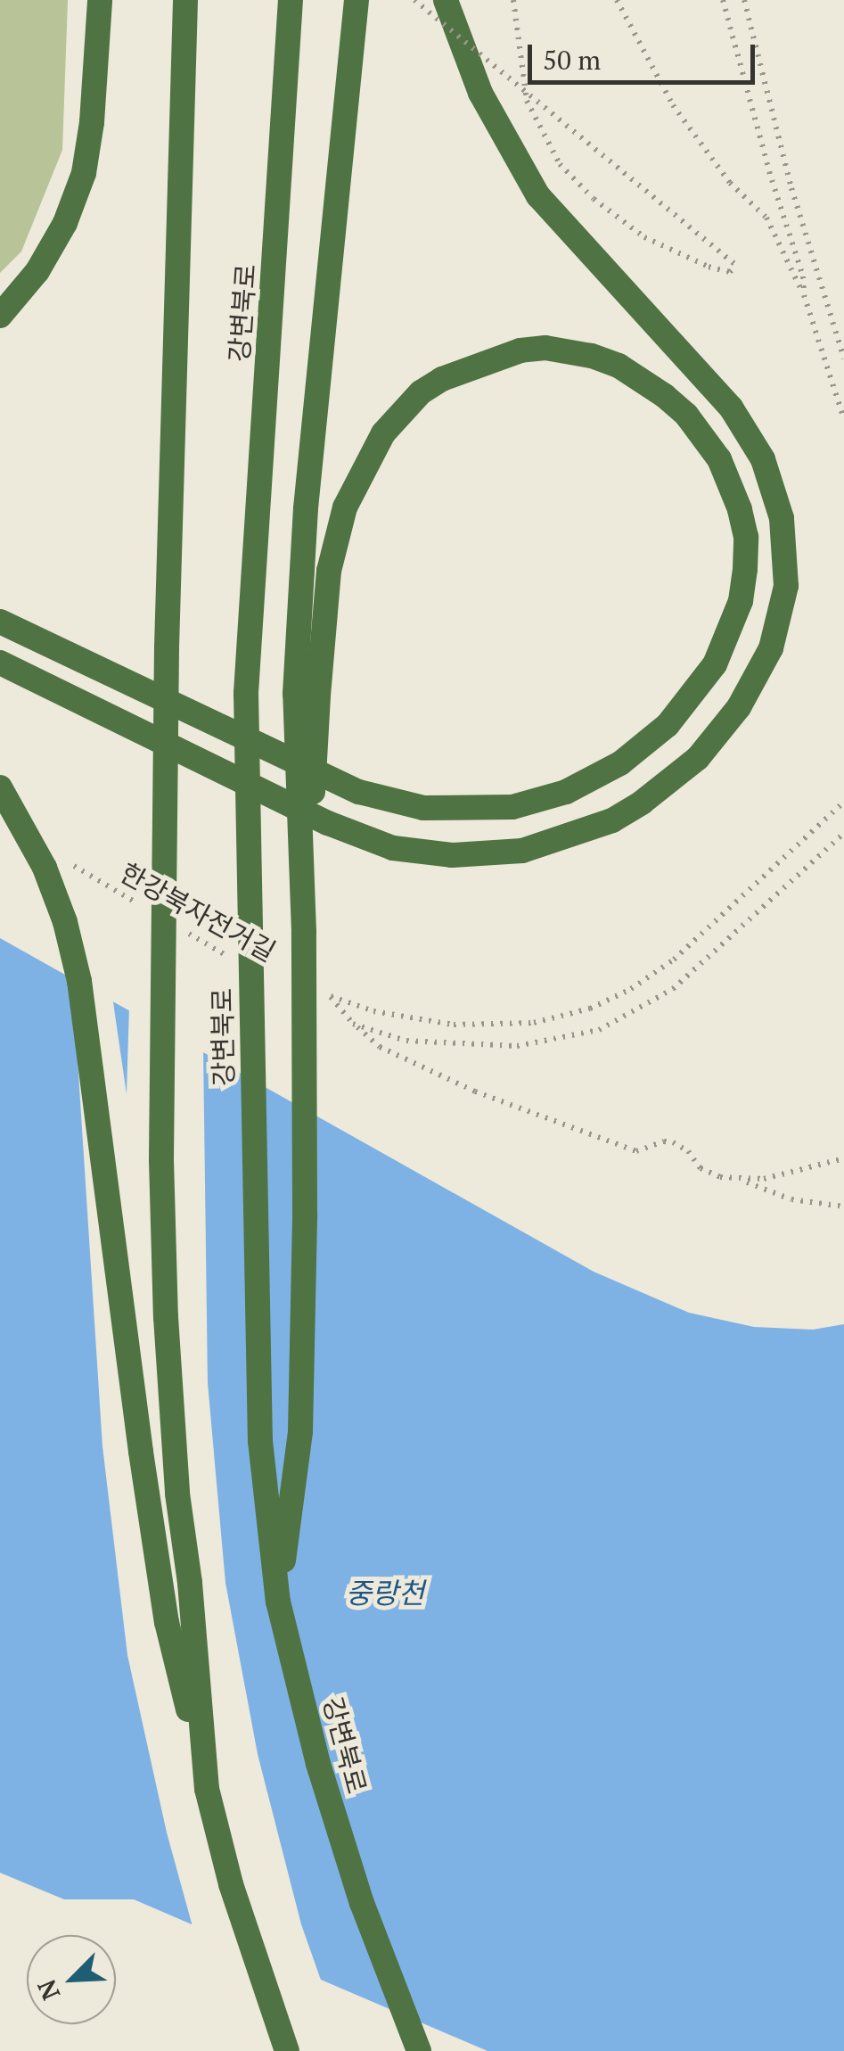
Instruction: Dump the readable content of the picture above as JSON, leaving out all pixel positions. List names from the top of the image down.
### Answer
{
  "streets": {
    "highway": ["강변북로"],
    "path": ["한강북자전거길"]
  },
  "water": ["중랑천"],
  "scale_bar": "50 m",
  "north": "bottom left"
}
